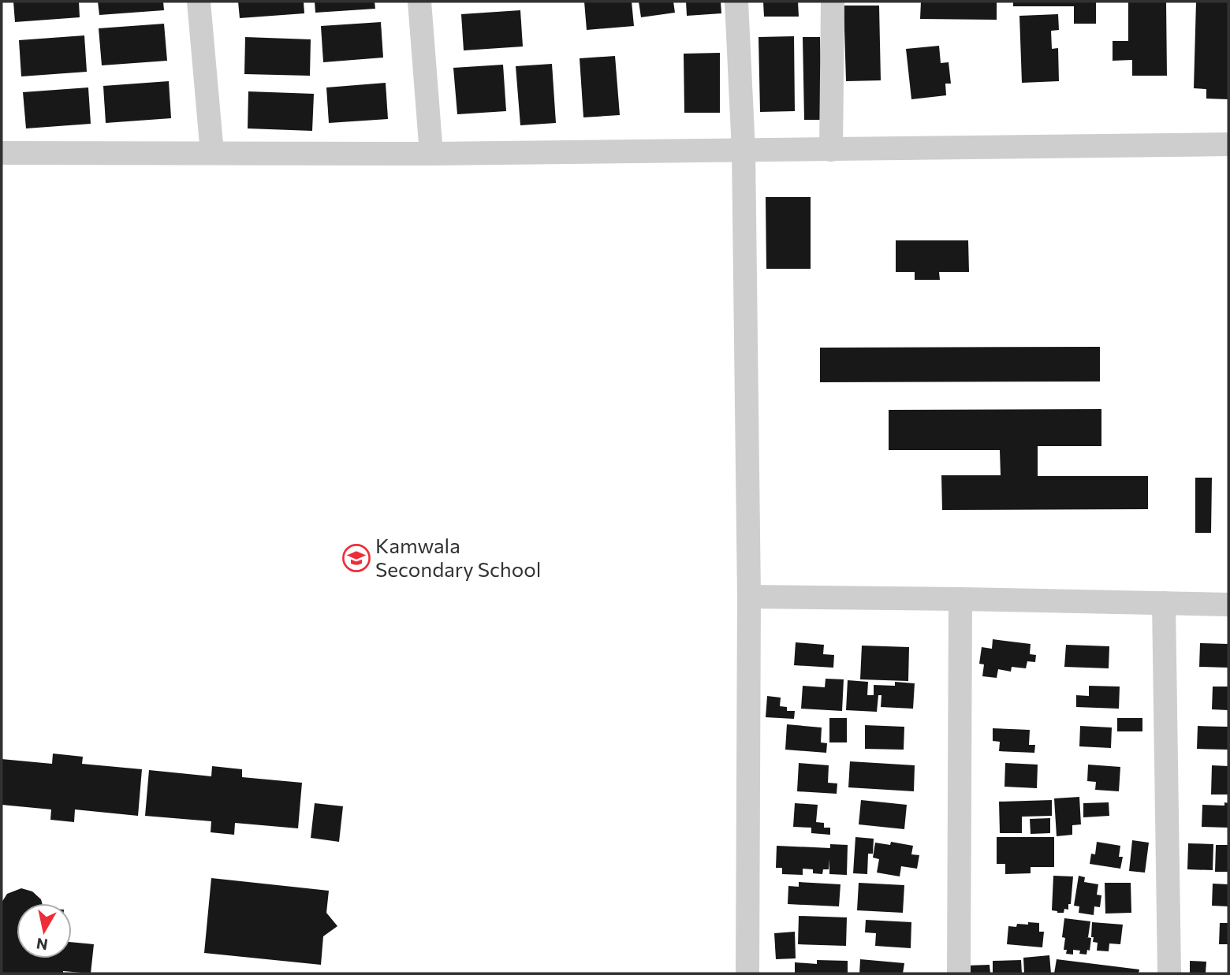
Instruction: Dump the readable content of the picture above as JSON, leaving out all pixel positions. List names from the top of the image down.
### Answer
{
  "places": {
    "school or university": ["Kamwala Secondary School"]
  },
  "north": "bottom"
}
